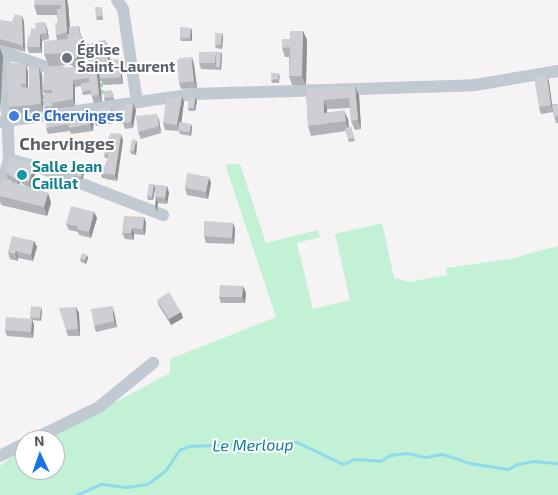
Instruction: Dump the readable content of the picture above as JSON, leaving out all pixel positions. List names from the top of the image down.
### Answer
{
  "districts": ["Chervinges"],
  "water": ["Le Merloup"],
  "places": ["Église Saint-Laurent", "Le Chervinges", "Salle Jean Caillat"],
  "north": "top"
}
